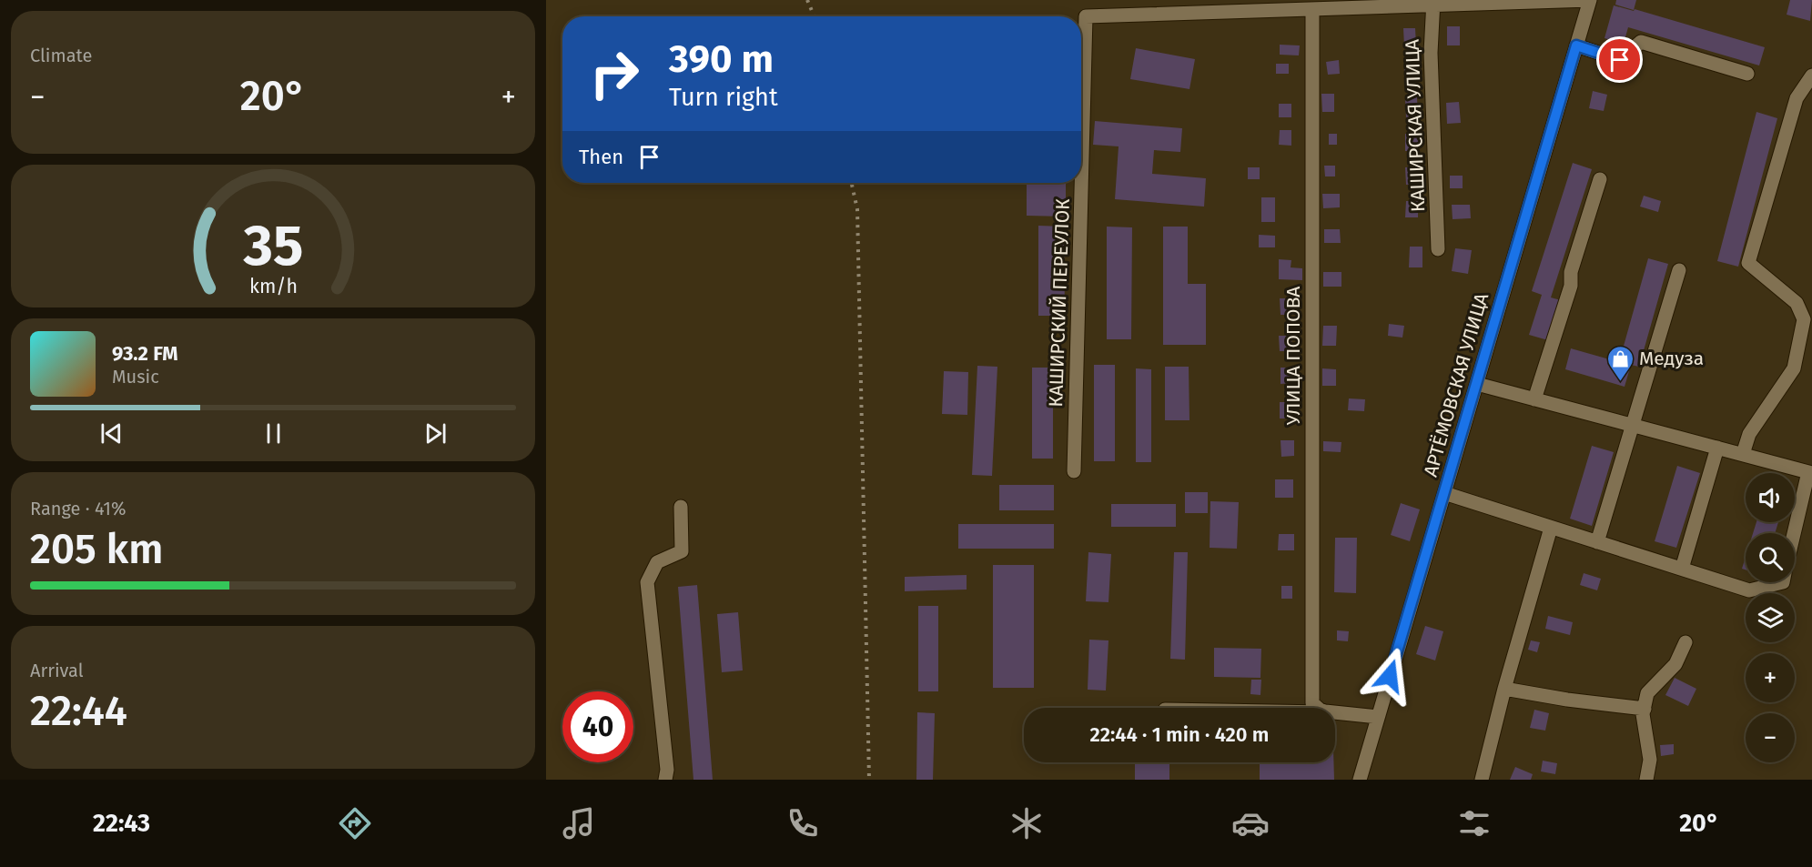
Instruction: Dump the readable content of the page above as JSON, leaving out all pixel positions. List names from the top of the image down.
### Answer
{
  "streets": {
    "street": [
      "КАШИРСКАЯ УЛИЦА",
      "КАШИРСКИЙ ПЕРЕУЛОК",
      "УЛИЦА ПОПОВА",
      "АРТЁМОВСКАЯ УЛИЦА"
    ]
  },
  "crossings": [
    ["КАШИРСКАЯ УЛИЦА", "КАШИРСКИЙ ПЕРЕУЛОК"],
    ["КАШИРСКИЙ ПЕРЕУЛОК", "УЛИЦА ПОПОВА"],
    ["КАШИРСКИЙ ПЕРЕУЛОК", "АРТЁМОВСКАЯ УЛИЦА"]
  ],
  "places": {
    "shop": ["Медуза"]
  },
  "page": {
    "tile": [
      "Climate",
      ["Range · 41%", "205 km"],
      ["Arrival", "22:44"]
    ],
    "turn": ["390 m", "Turn right"],
    "heat": ["−", "20°", "+"],
    "then": "Then",
    "song": ["93.2 FM", "Music"],
    "map_buttons": ["+", "−"],
    "limit": "40",
    "trip": "22:44 · 1 min · 420 m",
    "tabs": ["22:43", "20°"],
    "gauge": ["35", "km/h"]
  }
}
